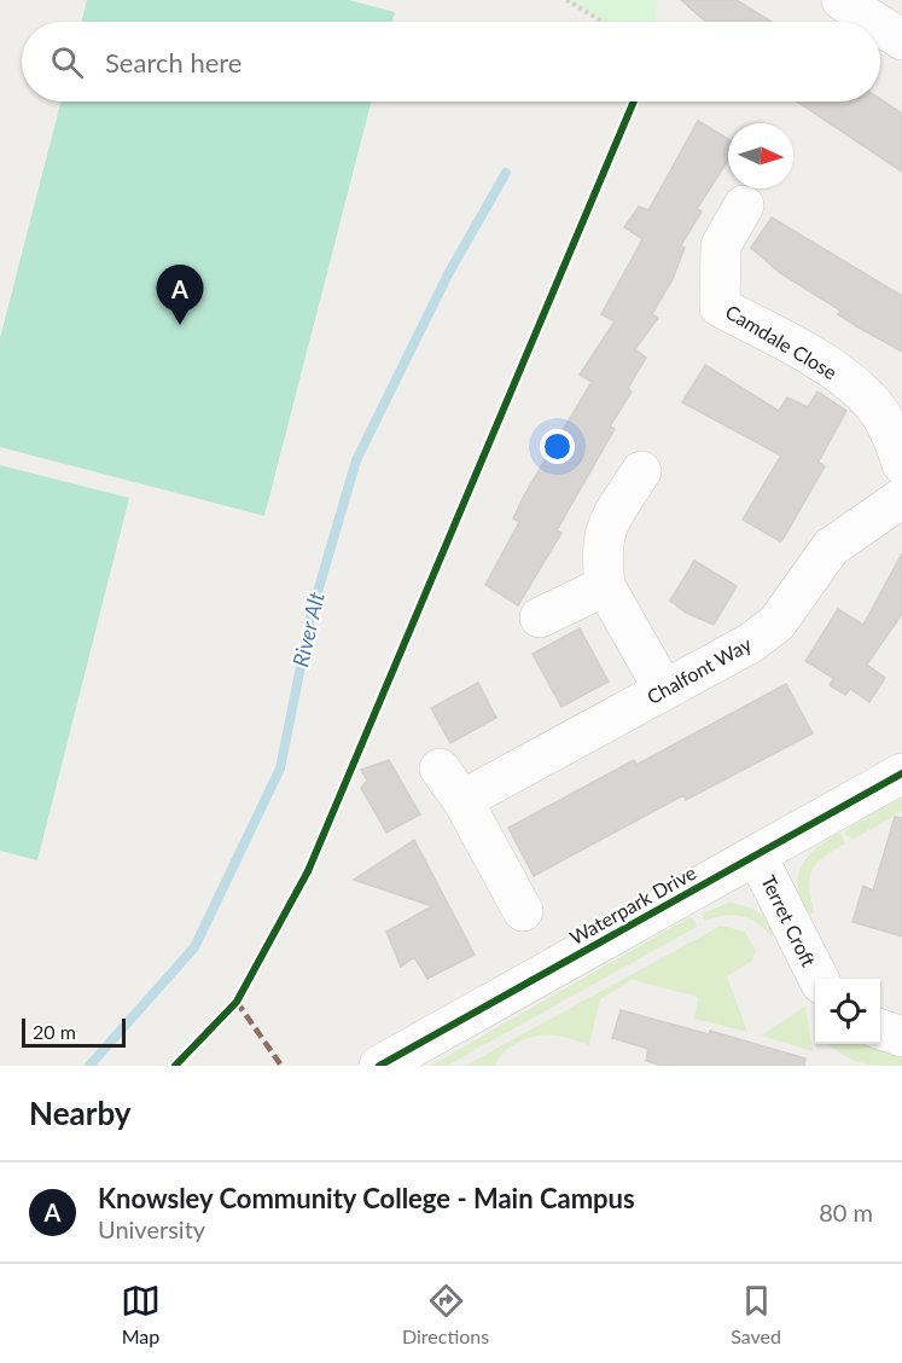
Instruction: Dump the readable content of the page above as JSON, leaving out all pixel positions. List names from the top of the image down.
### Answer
{
  "streets": {
    "street": [
      "Camdale Close",
      "Chalfont Way",
      "Waterpark Drive",
      "Terret Croft"
    ]
  },
  "crossings": [
    ["Waterpark Drive", "Terret Croft"]
  ],
  "water": ["River Alt"],
  "scale_bar": "20 m",
  "north": "right",
  "page": {
    "search": "Search here",
    "pins": "A",
    "scale": "20 m",
    "heading": "Nearby",
    "list": [
      {
        "mark": "A",
        "name": "Knowsley Community College - Main Campus",
        "note": "University",
        "value": "80 m"
      }
    ],
    "nav": ["Map", "Directions", "Saved"]
  }
}
